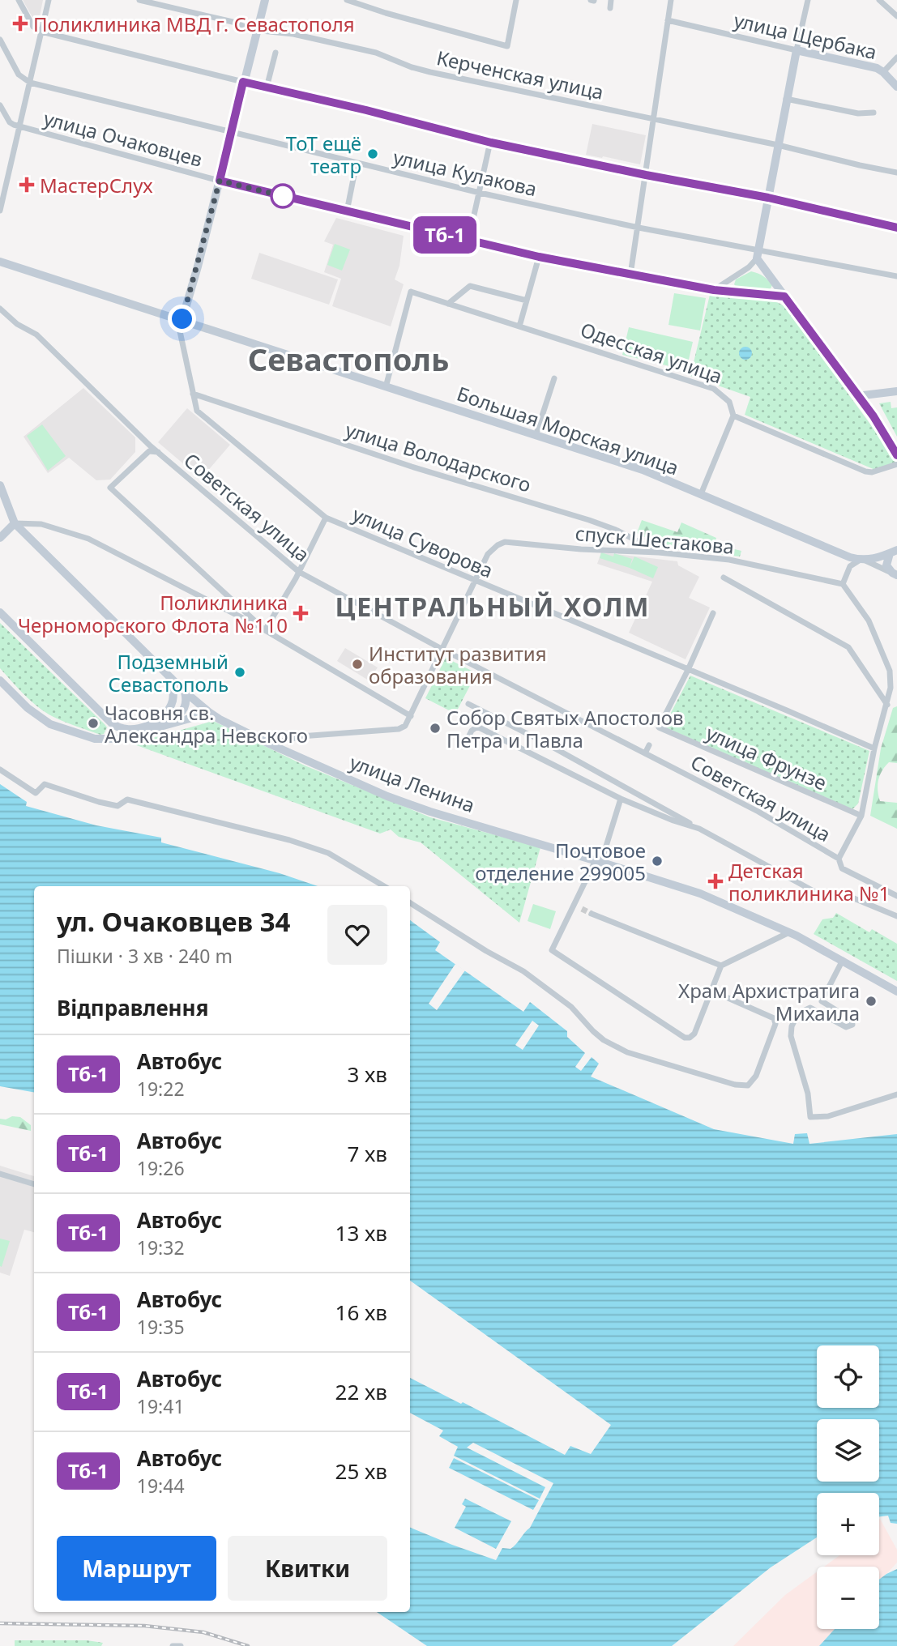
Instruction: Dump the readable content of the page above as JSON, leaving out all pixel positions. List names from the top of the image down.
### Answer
{
  "streets": {
    "main road": ["улица Щербака", "Большая Морская улица", "улица Ленина"],
    "street": [
      "Керченская улица",
      "улица Очаковцев",
      "улица Кулакова",
      "Одесская улица",
      "улица Володарского",
      "Советская улица",
      "спуск Шестакова",
      "улица Суворова",
      "улица Фрунзе"
    ]
  },
  "crossings": [
    ["Одесская улица", "Большая Морская улица"],
    ["Большая Морская улица", "улица Суворова"],
    ["улица Володарского", "спуск Шестакова"],
    ["улица Володарского", "улица Суворова"],
    ["спуск Шестакова", "улица Суворова"],
    ["улица Суворова", "улица Фрунзе"]
  ],
  "districts": ["Севастополь", "ЦЕНТРАЛЬНЫЙ ХОЛМ"],
  "places": {
    "health": [
      "Поликлиника МВД г. Севастополя",
      "МастерСлух",
      "Поликлиника Черноморского Флота №110",
      "Детская поликлиника №1"
    ],
    "other": [
      "ТоТ ещё театр",
      "Институт развития образования",
      "Подземный Севастополь",
      "Часовня св. Александра Невского",
      "Собор Святых Апостолов Петра и Павла",
      "Почтовое отделение 299005",
      "Храм Архистратига Михаила"
    ]
  },
  "lines": ["bus line Тб-1"],
  "page": {
    "on_map": "Тб-1",
    "heading": [
      ["ул. Очаковцев 34", "Пішки · 3 хв · 240 m"],
      "Відправлення"
    ],
    "list": [
      {
        "mark": "Тб-1",
        "name": "Автобус",
        "note": "19:22",
        "value": "3 хв"
      },
      {
        "mark": "Тб-1",
        "name": "Автобус",
        "note": "19:26",
        "value": "7 хв"
      },
      {
        "mark": "Тб-1",
        "name": "Автобус",
        "note": "19:32",
        "value": "13 хв"
      },
      {
        "mark": "Тб-1",
        "name": "Автобус",
        "note": "19:35",
        "value": "16 хв"
      },
      {
        "mark": "Тб-1",
        "name": "Автобус",
        "note": "19:41",
        "value": "22 хв"
      },
      {
        "mark": "Тб-1",
        "name": "Автобус",
        "note": "19:44",
        "value": "25 хв"
      }
    ],
    "map_buttons": ["+", "−"],
    "buttons": ["Маршрут", "Квитки"]
  }
}
